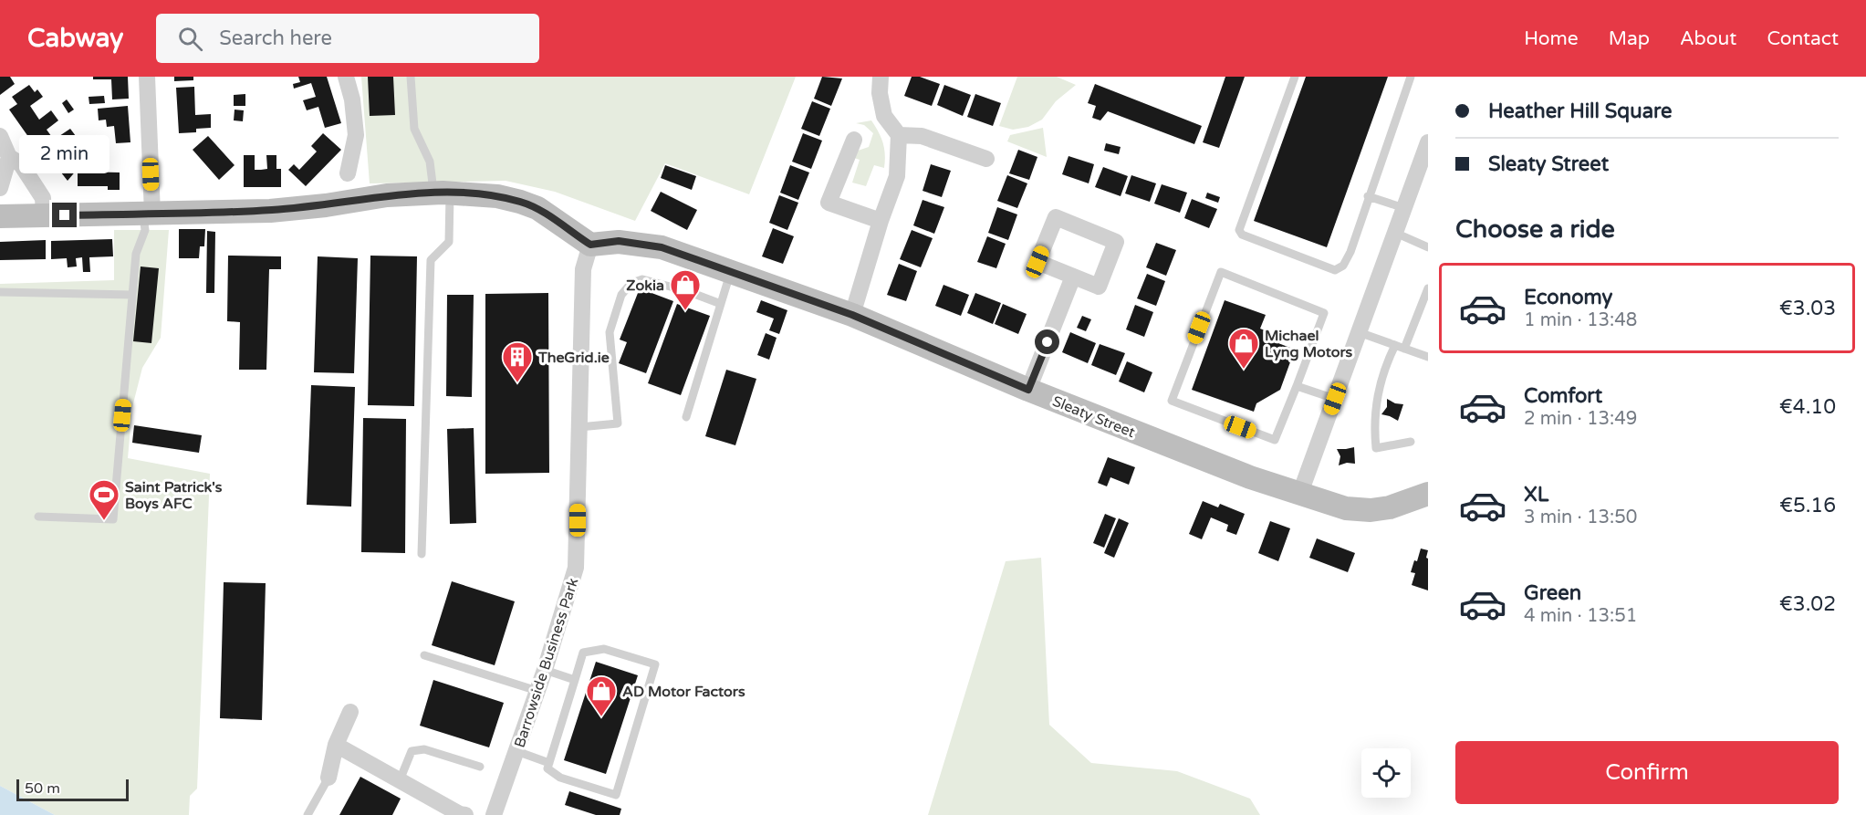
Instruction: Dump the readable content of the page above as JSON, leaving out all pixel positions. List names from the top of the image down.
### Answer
{
  "streets": {
    "street": ["Sleaty Street", "Barrowside Business Park"]
  },
  "crossings": [
    ["Sleaty Street", "Barrowside Business Park"]
  ],
  "places": {
    "shop": ["Zokia", "Michael Lyng Motors", "AD Motor Factors"],
    "building": ["TheGrid.ie"],
    "sports": ["Saint Patrick's Boys AFC"]
  },
  "scale_bar": "50 m",
  "page": {
    "header": "Cabway",
    "search": "Search here",
    "nav": [
      "Home",
      "Map",
      "About",
      "Contact"
    ],
    "banner": ["Heather Hill Square", "Sleaty Street"],
    "bubble": "2 min",
    "heading": "Choose a ride",
    "list": [
      {
        "name": "Economy",
        "note": "1 min · 13:48",
        "value": "€3.03"
      },
      {
        "name": "Comfort",
        "note": "2 min · 13:49",
        "value": "€4.10"
      },
      {
        "name": "XL",
        "note": "3 min · 13:50",
        "value": "€5.16"
      },
      {
        "name": "Green",
        "note": "4 min · 13:51",
        "value": "€3.02"
      }
    ],
    "buttons": "Confirm",
    "scale": "50 m"
  }
}
